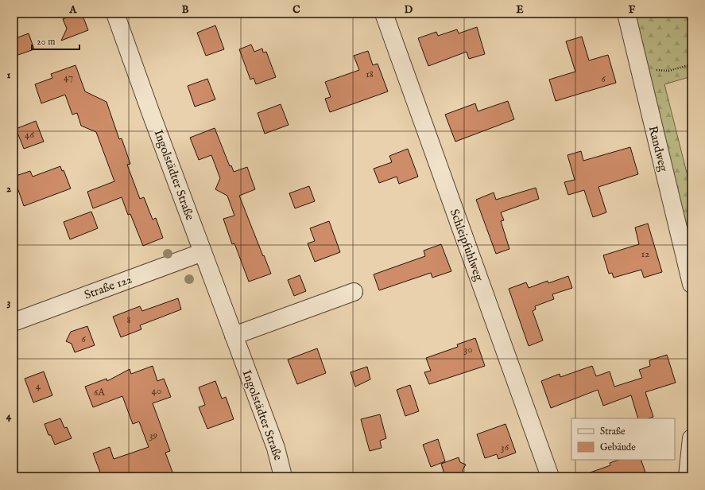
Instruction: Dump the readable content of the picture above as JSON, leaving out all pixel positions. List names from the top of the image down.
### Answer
{
  "streets": {
    "street": [
      "Randweg",
      "Ingolstädter Straße",
      "Schleipfuhlweg",
      "Straße 122"
    ]
  },
  "crossings": [
    ["Ingolstädter Straße", "Straße 122"]
  ],
  "house_numbers": [
    "18",
    "47",
    "6",
    "46",
    "12",
    "8",
    "6",
    "30",
    "4",
    "40",
    "6A",
    "39",
    "36"
  ],
  "legend": ["Straße", "Gebäude"],
  "scale_bar": "20 m",
  "grid": {
    "columns": [
      "A",
      "B",
      "C",
      "D",
      "E",
      "F"
    ],
    "rows": [
      "1",
      "2",
      "3",
      "4"
    ]
  }
}
